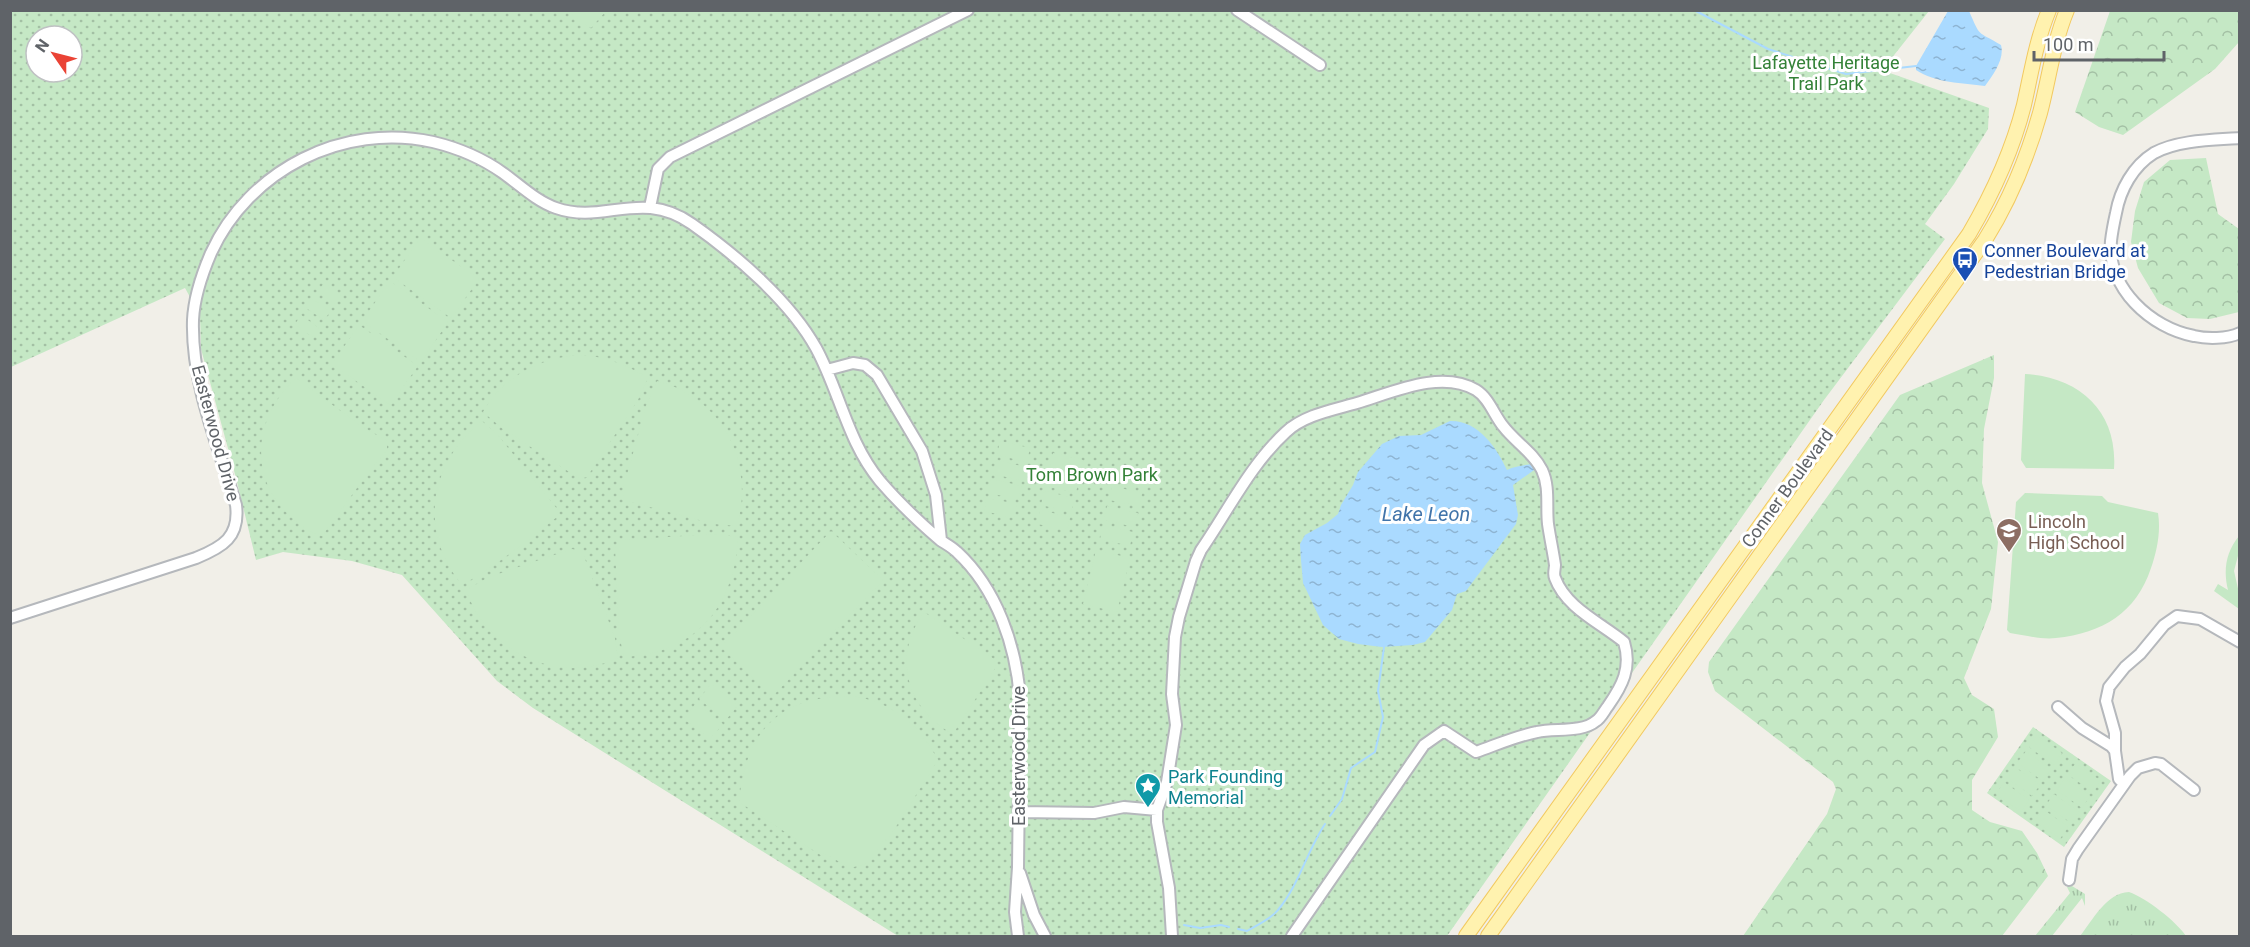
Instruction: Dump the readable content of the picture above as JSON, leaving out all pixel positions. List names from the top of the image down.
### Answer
{
  "streets": {
    "main road": ["Conner Boulevard"],
    "street": ["Easterwood Drive"]
  },
  "water": ["Lake Leon"],
  "parks": ["Lafayette Heritage Trail Park", "Tom Brown Park"],
  "places": {
    "bus stop": ["Conner Boulevard at Pedestrian Bridge"],
    "school or university": ["Lincoln High School"],
    "place": ["Park Founding Memorial"]
  },
  "scale_bar": "100 m",
  "north": "top left"
}
